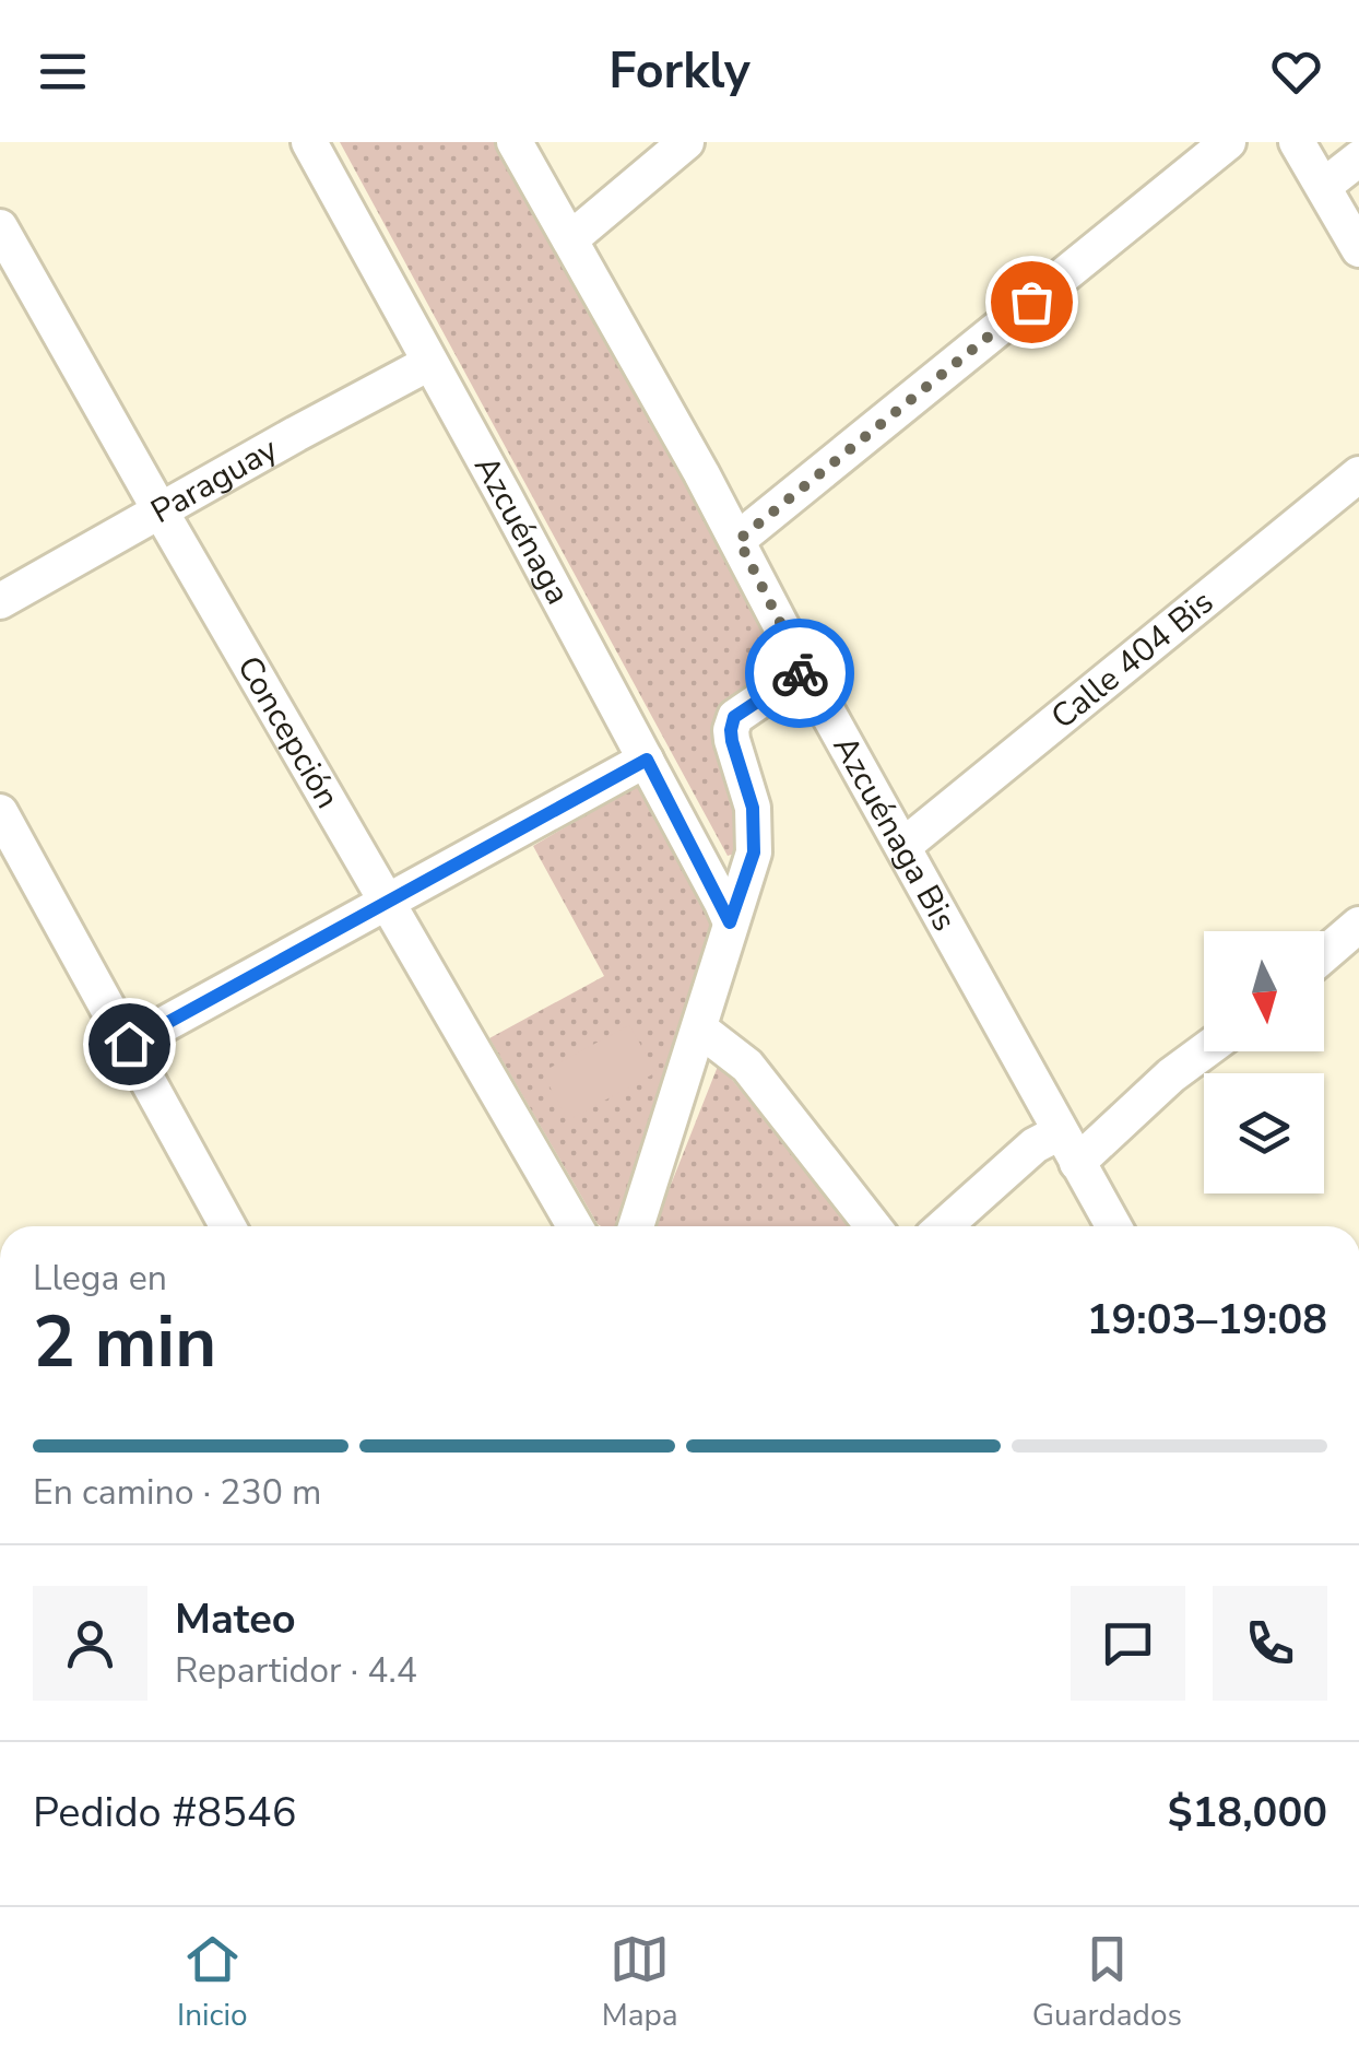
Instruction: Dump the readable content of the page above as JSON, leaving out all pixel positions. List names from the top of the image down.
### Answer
{
  "streets": {
    "street": [
      "Paraguay",
      "Azcuénaga",
      "Calle 404 Bis",
      "Concepción",
      "Azcuénaga Bis"
    ]
  },
  "crossings": [
    ["Paraguay", "Azcuénaga"],
    ["Paraguay", "Concepción"],
    ["Calle 404 Bis", "Azcuénaga Bis"]
  ],
  "north": "bottom",
  "page": {
    "header": "Forkly",
    "heading": ["2 min", "Llega en", "19:03–19:08"],
    "panel": [
      "Mateo",
      "Repartidor · 4.4",
      "Pedido #8546",
      "$18,000"
    ],
    "bar": "En camino · 230 m",
    "tabs": ["Inicio", "Mapa", "Guardados"]
  }
}
